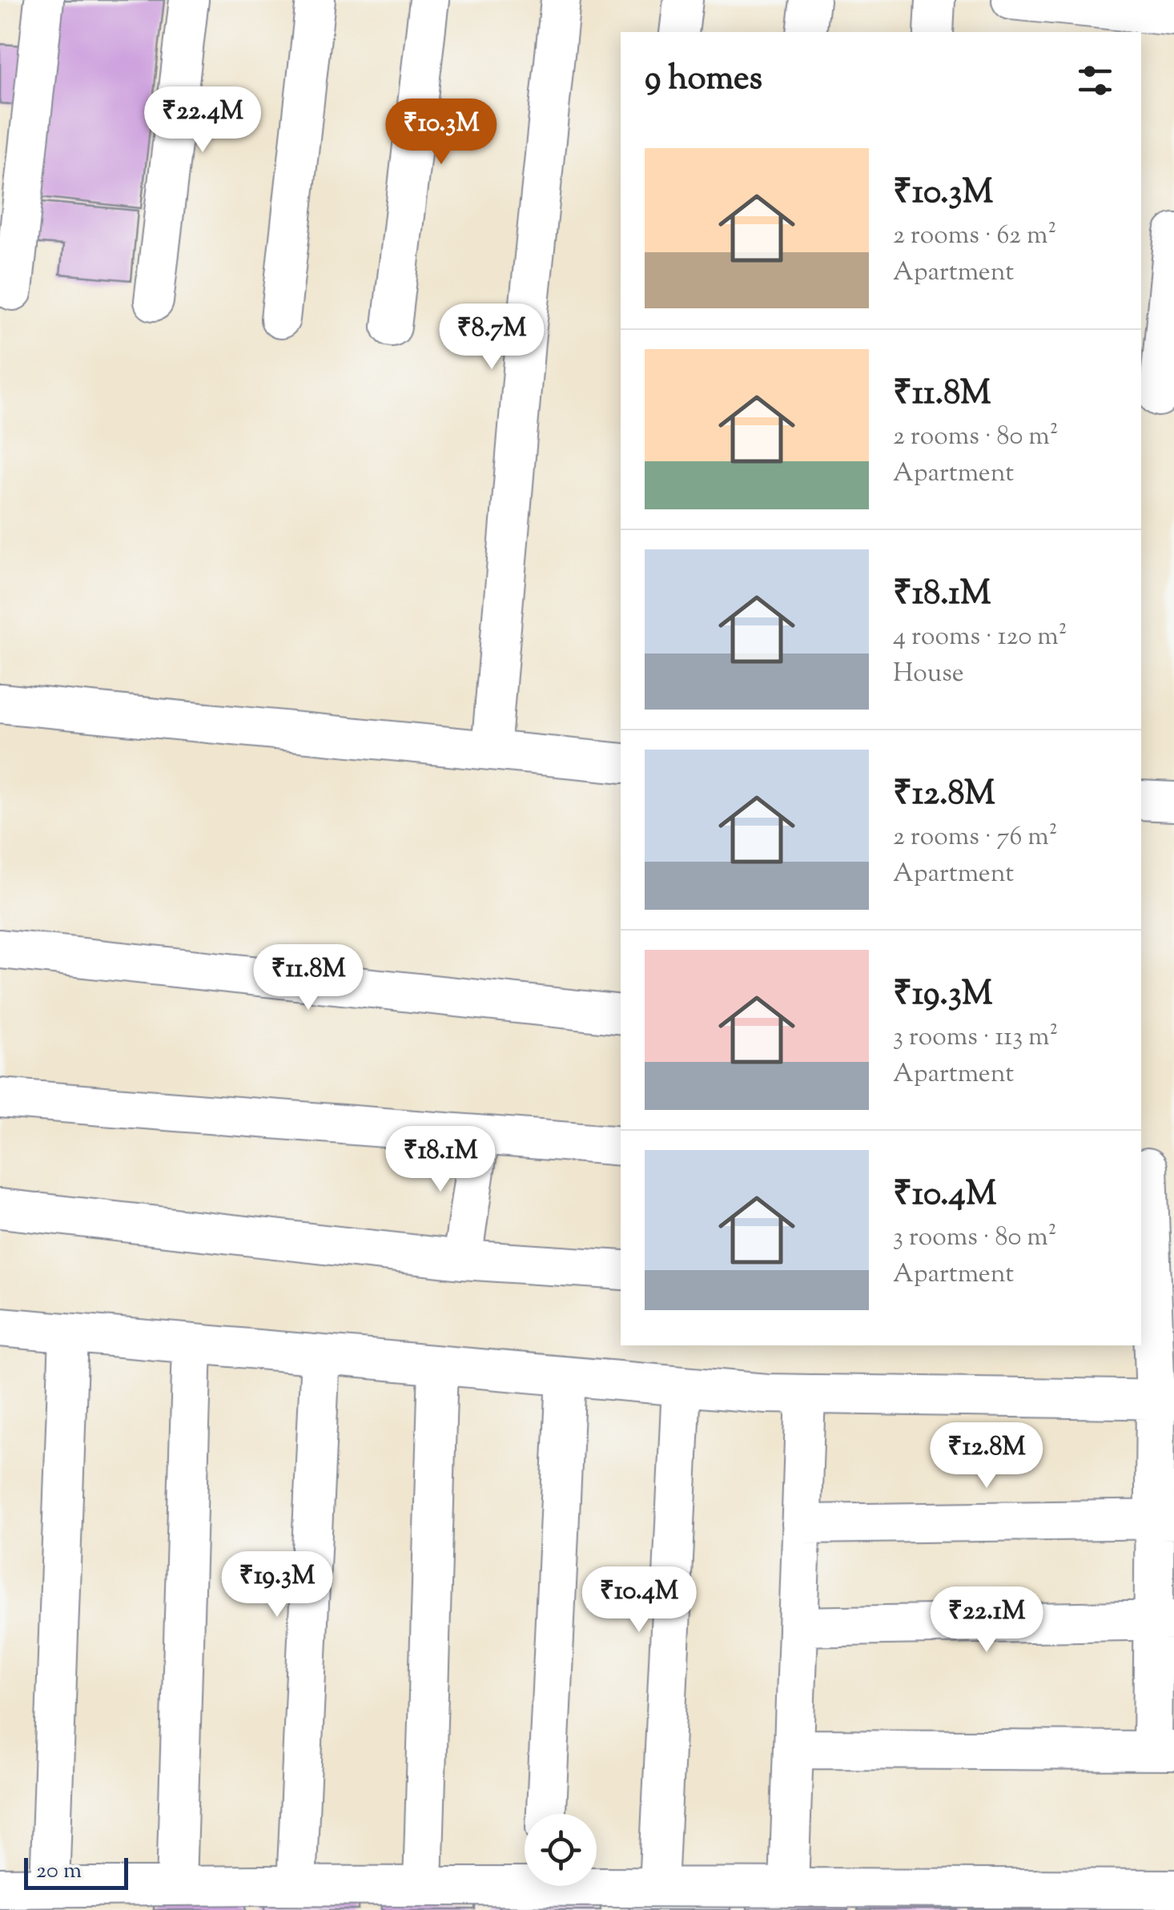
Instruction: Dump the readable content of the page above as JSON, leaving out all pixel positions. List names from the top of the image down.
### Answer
{
  "scale_bar": "20 m",
  "page": {
    "heading": "9 homes",
    "price": [
      "₹22.4M",
      "₹10.3M",
      "₹8.7M",
      "₹11.8M",
      "₹18.1M",
      "₹12.8M",
      "₹19.3M",
      "₹10.4M",
      "₹22.1M"
    ],
    "list": [
      {
        "name": "₹10.3M",
        "note": "2 rooms · 62 m² · Apartment"
      },
      {
        "name": "₹11.8M",
        "note": "2 rooms · 80 m² · Apartment"
      },
      {
        "name": "₹18.1M",
        "note": "4 rooms · 120 m² · House"
      },
      {
        "name": "₹12.8M",
        "note": "2 rooms · 76 m² · Apartment"
      },
      {
        "name": "₹19.3M",
        "note": "3 rooms · 113 m² · Apartment"
      },
      {
        "name": "₹10.4M",
        "note": "3 rooms · 80 m² · Apartment"
      }
    ],
    "scale": "20 m"
  }
}
